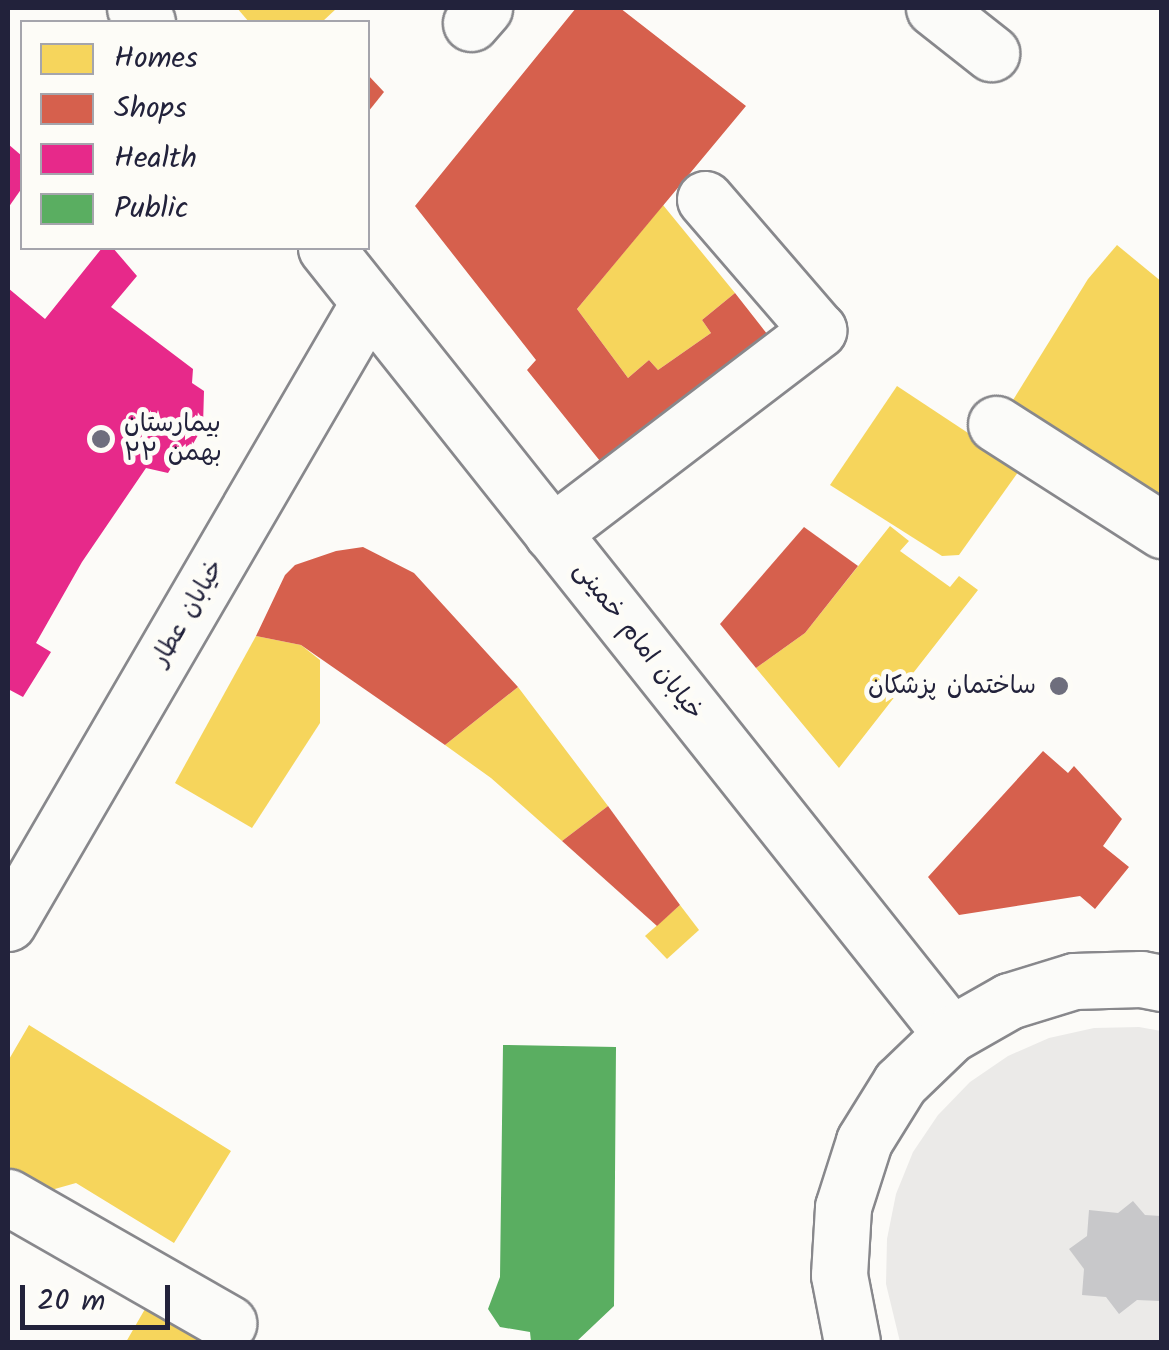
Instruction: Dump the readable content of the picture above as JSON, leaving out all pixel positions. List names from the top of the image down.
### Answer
{
  "streets": {
    "street": ["خیابان عطار", "خیابان امام خمینی"]
  },
  "crossings": [
    ["خیابان عطار", "خیابان امام خمینی"]
  ],
  "places": ["بیمارستان ۲۲ بهمن", "ساختمان پزشکان"],
  "legend": [
    "Homes",
    "Shops",
    "Health",
    "Public"
  ],
  "scale_bar": "20 m"
}
